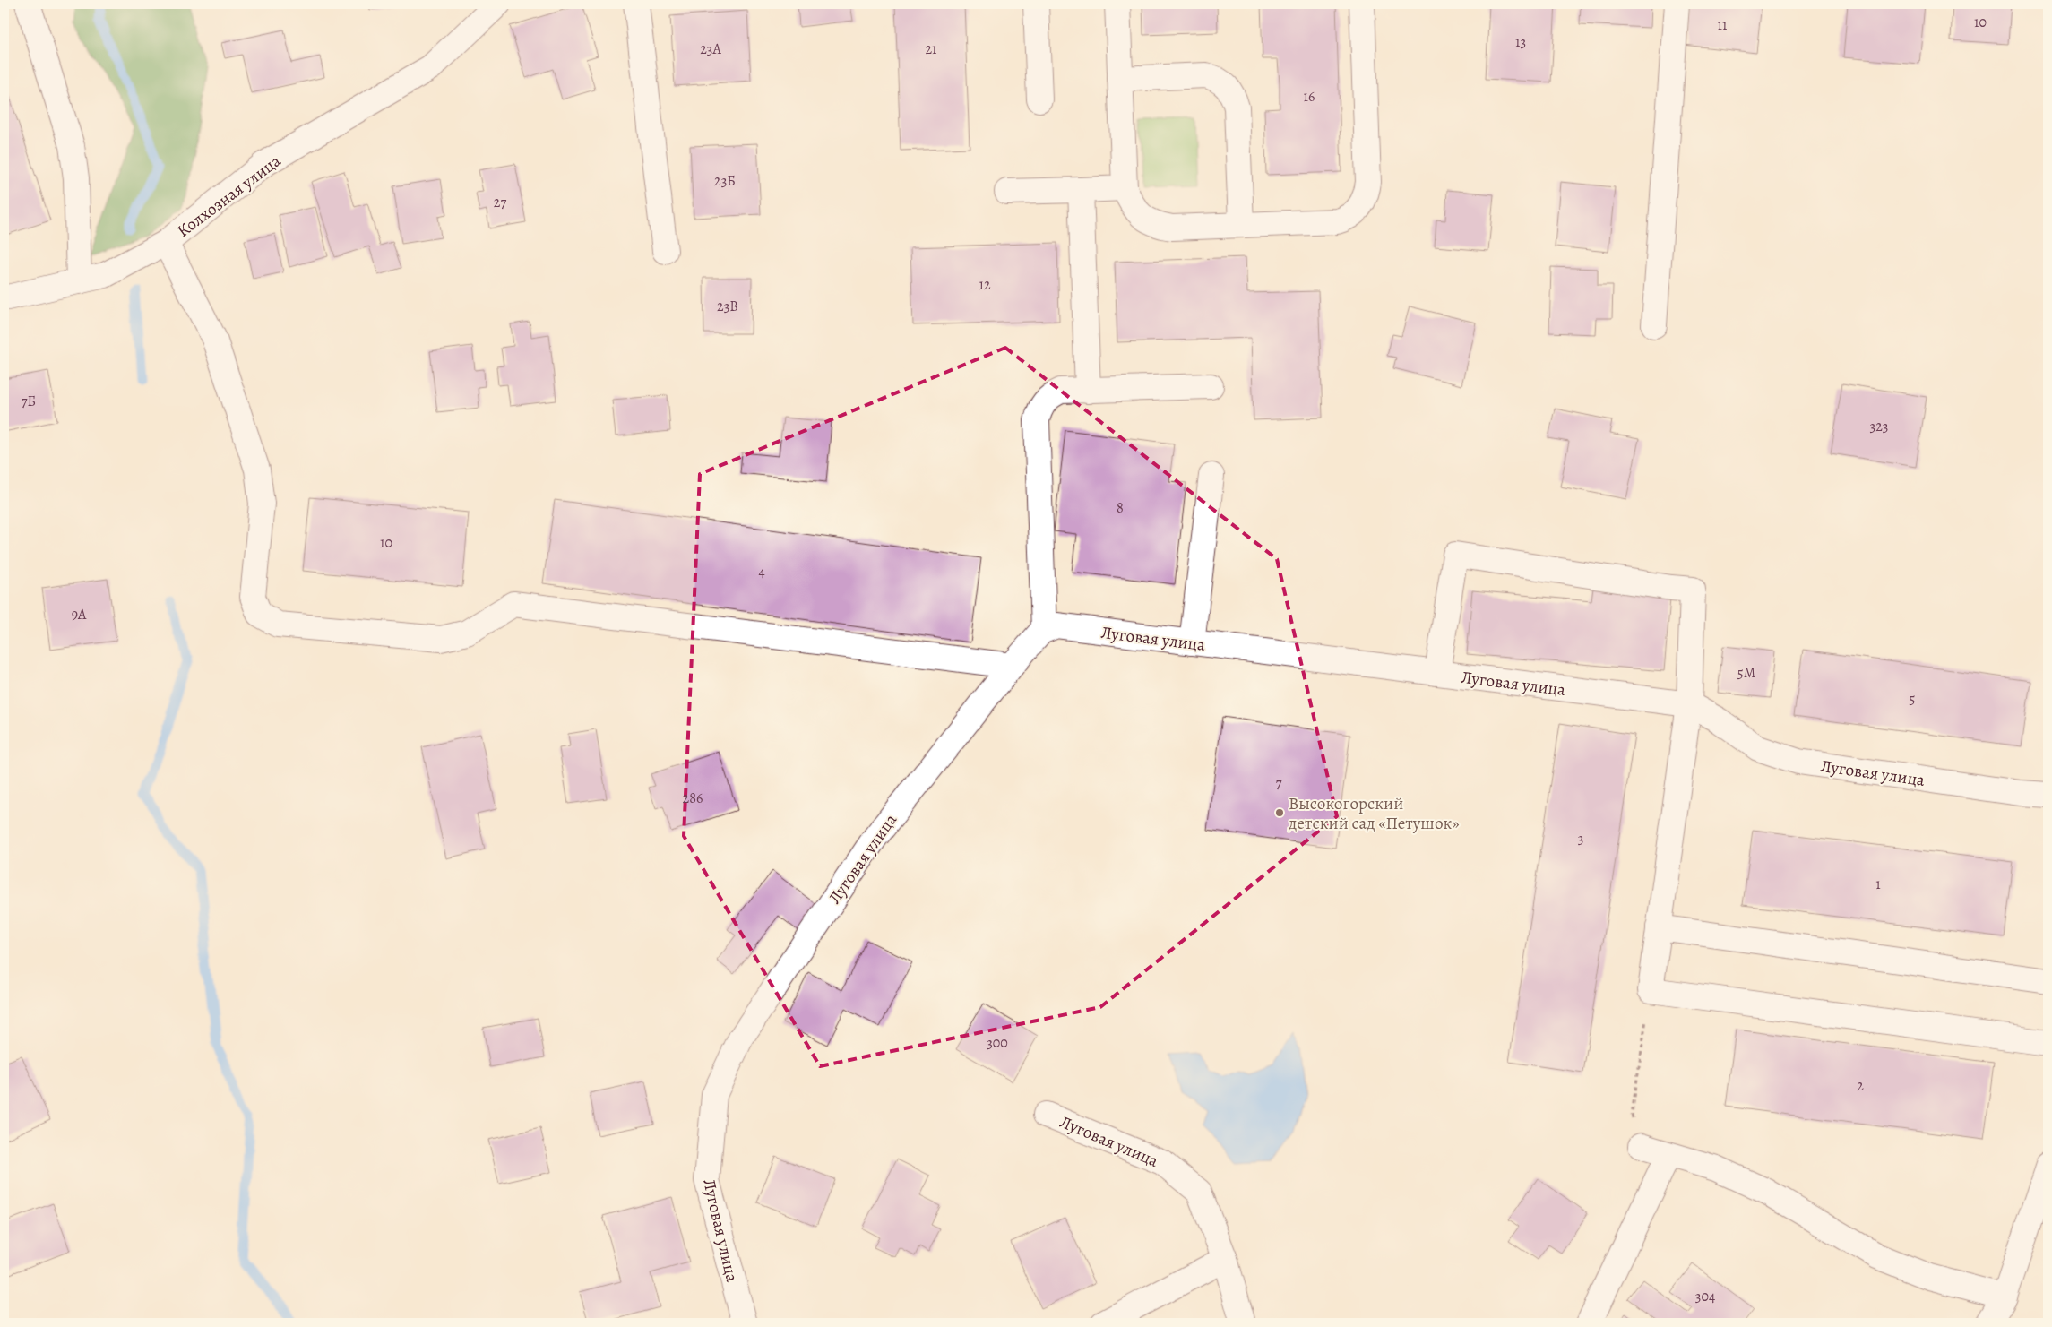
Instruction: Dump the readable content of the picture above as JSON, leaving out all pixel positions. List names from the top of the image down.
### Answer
{
  "streets": {
    "street": ["Колхозная улица", "Луговая улица"]
  },
  "places": ["Высокогорский детский сад «Петушок»"],
  "house_numbers": [
    "10",
    "11",
    "13",
    "23А",
    "21",
    "16",
    "23Б",
    "27",
    "12",
    "23В",
    "7Б",
    "323",
    "8",
    "10",
    "4",
    "9А",
    "5М",
    "5",
    "7",
    "286",
    "3",
    "1",
    "300",
    "2",
    "304"
  ]
}
